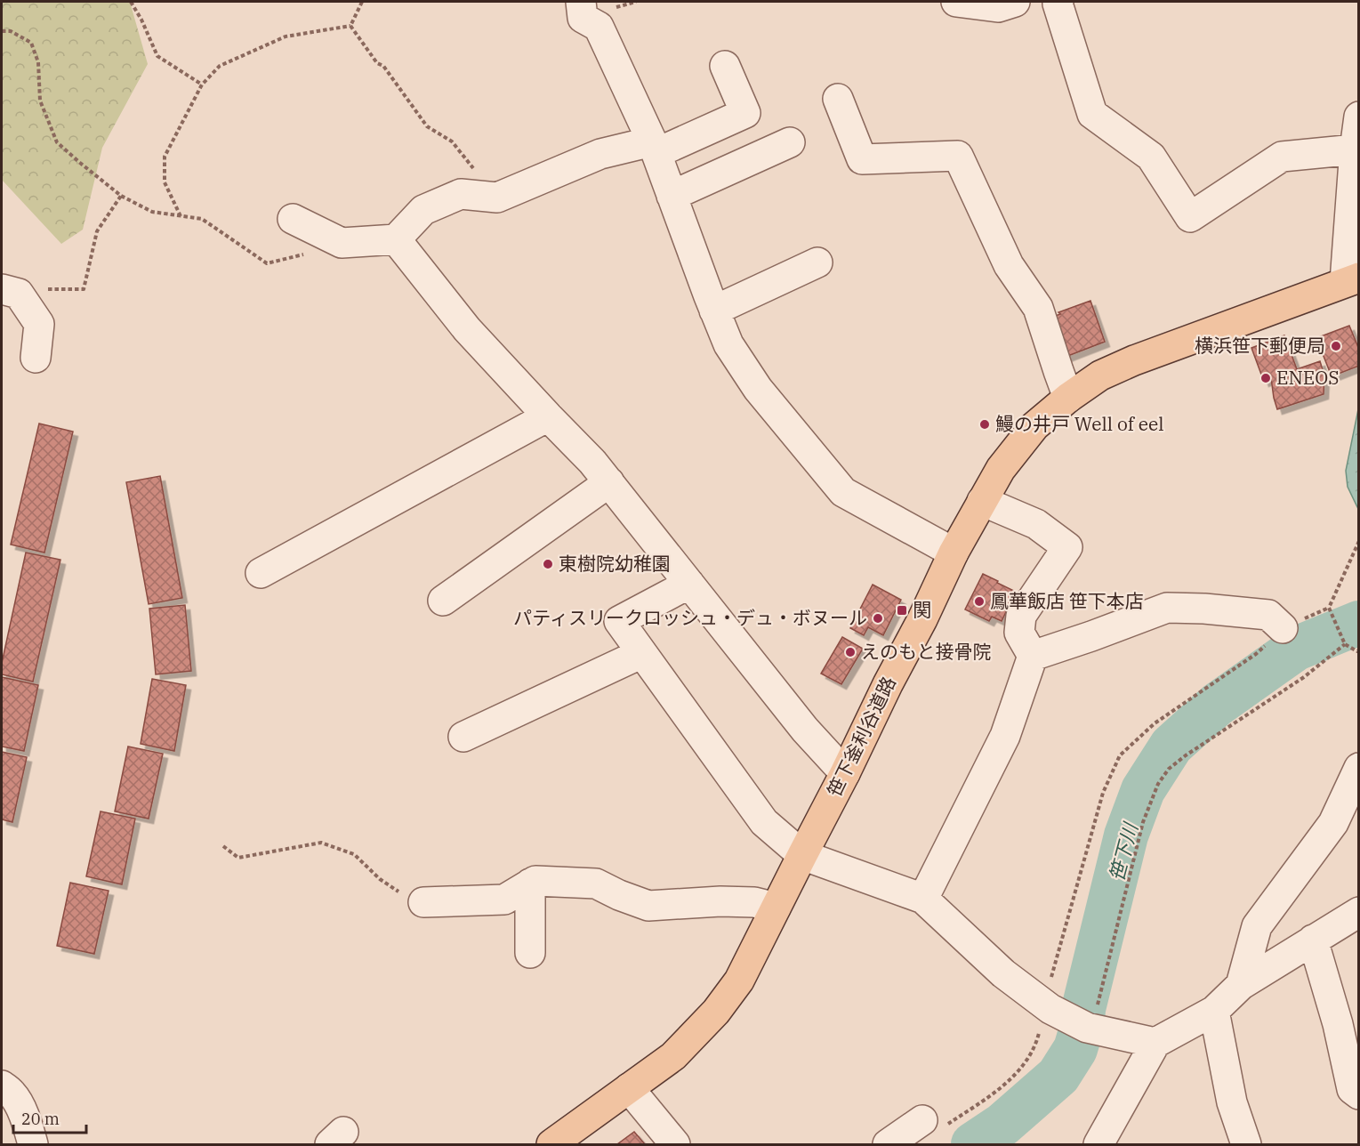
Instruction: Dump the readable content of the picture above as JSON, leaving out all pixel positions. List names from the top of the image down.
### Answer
{
  "streets": {
    "main road": ["笹下釜利谷道路"]
  },
  "water": ["笹下川"],
  "places": {
    "other": [
      "横浜笹下郵便局",
      "ENEOS",
      "鰻の井戸 Well of eel",
      "東樹院幼稚園",
      "鳳華飯店 笹下本店",
      "パティスリークロッシュ・デュ・ボヌール",
      "えのもと接骨院"
    ],
    "transit": ["関"]
  },
  "scale_bar": "20 m"
}
